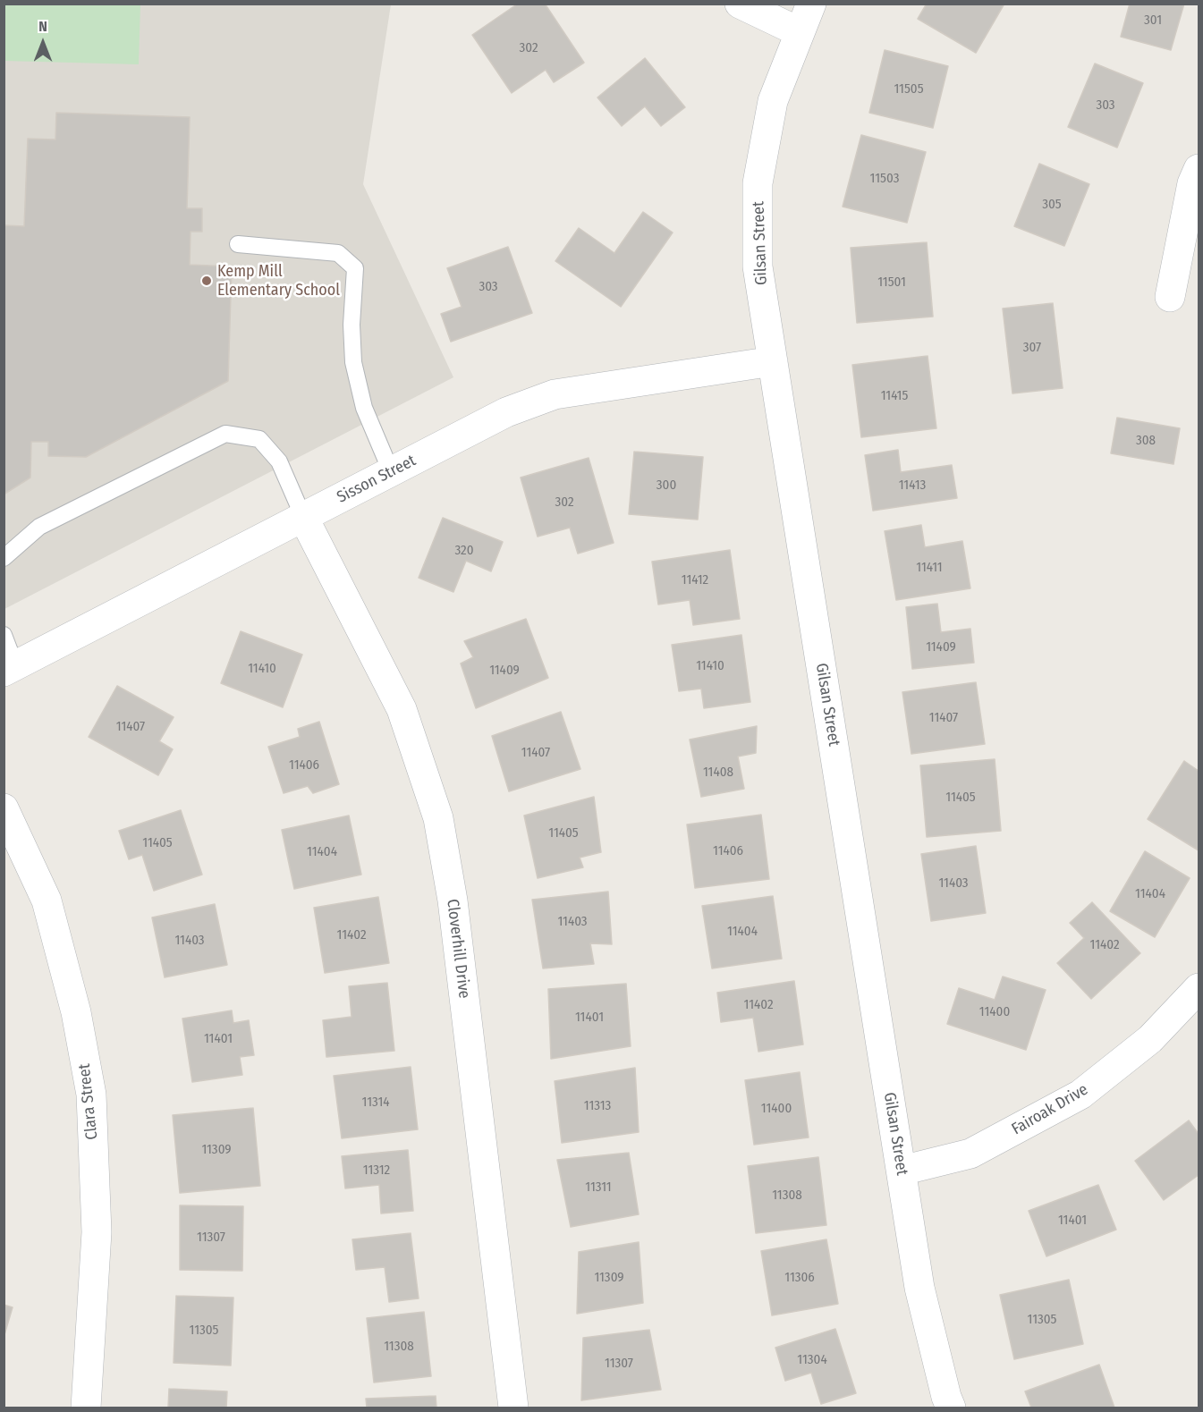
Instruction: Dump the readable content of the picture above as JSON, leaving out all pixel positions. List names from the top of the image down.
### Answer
{
  "streets": {
    "street": [
      "Gilsan Street",
      "Sisson Street",
      "Cloverhill Drive",
      "Clara Street",
      "Fairoak Drive"
    ]
  },
  "crossings": [
    ["Gilsan Street", "Sisson Street"],
    ["Gilsan Street", "Fairoak Drive"],
    ["Sisson Street", "Cloverhill Drive"]
  ],
  "places": ["Kemp Mill Elementary School"],
  "house_numbers": [
    "301",
    "302",
    "11505",
    "303",
    "11503",
    "305",
    "11501",
    "303",
    "307",
    "11415",
    "308",
    "300",
    "11413",
    "302",
    "320",
    "11411",
    "11412",
    "11409",
    "11410",
    "11410",
    "11409",
    "11407",
    "11407",
    "11407",
    "11406",
    "11408",
    "11405",
    "11405",
    "11405",
    "11406",
    "11404",
    "11403",
    "11404",
    "11403",
    "11404",
    "11402",
    "11403",
    "11402",
    "11402",
    "11400",
    "11401",
    "11401",
    "11314",
    "11313",
    "11400",
    "11309",
    "11312",
    "11311",
    "11308",
    "11401",
    "11307",
    "11309",
    "11306",
    "11305",
    "11305",
    "11308",
    "11304",
    "11307"
  ],
  "north": "top"
}
